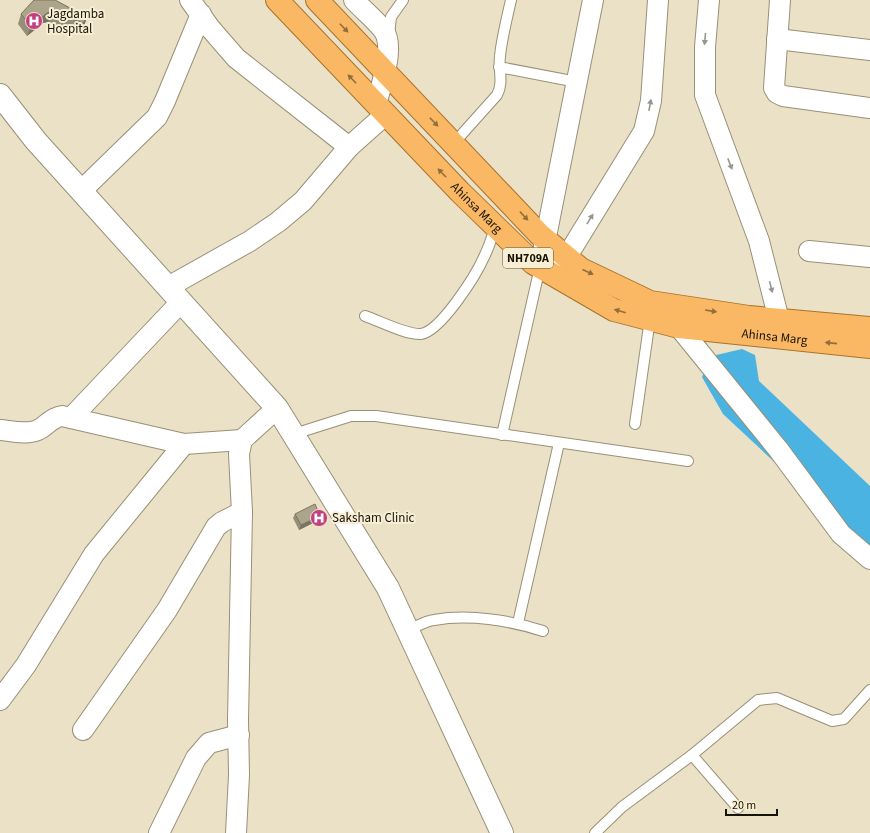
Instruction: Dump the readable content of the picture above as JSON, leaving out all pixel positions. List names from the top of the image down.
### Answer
{
  "streets": {
    "highway": ["Ahinsa Marg", "NH709A"]
  },
  "places": {
    "hospital": ["Jagdamba Hospital", "Saksham Clinic"]
  },
  "scale_bar": "20 m"
}
